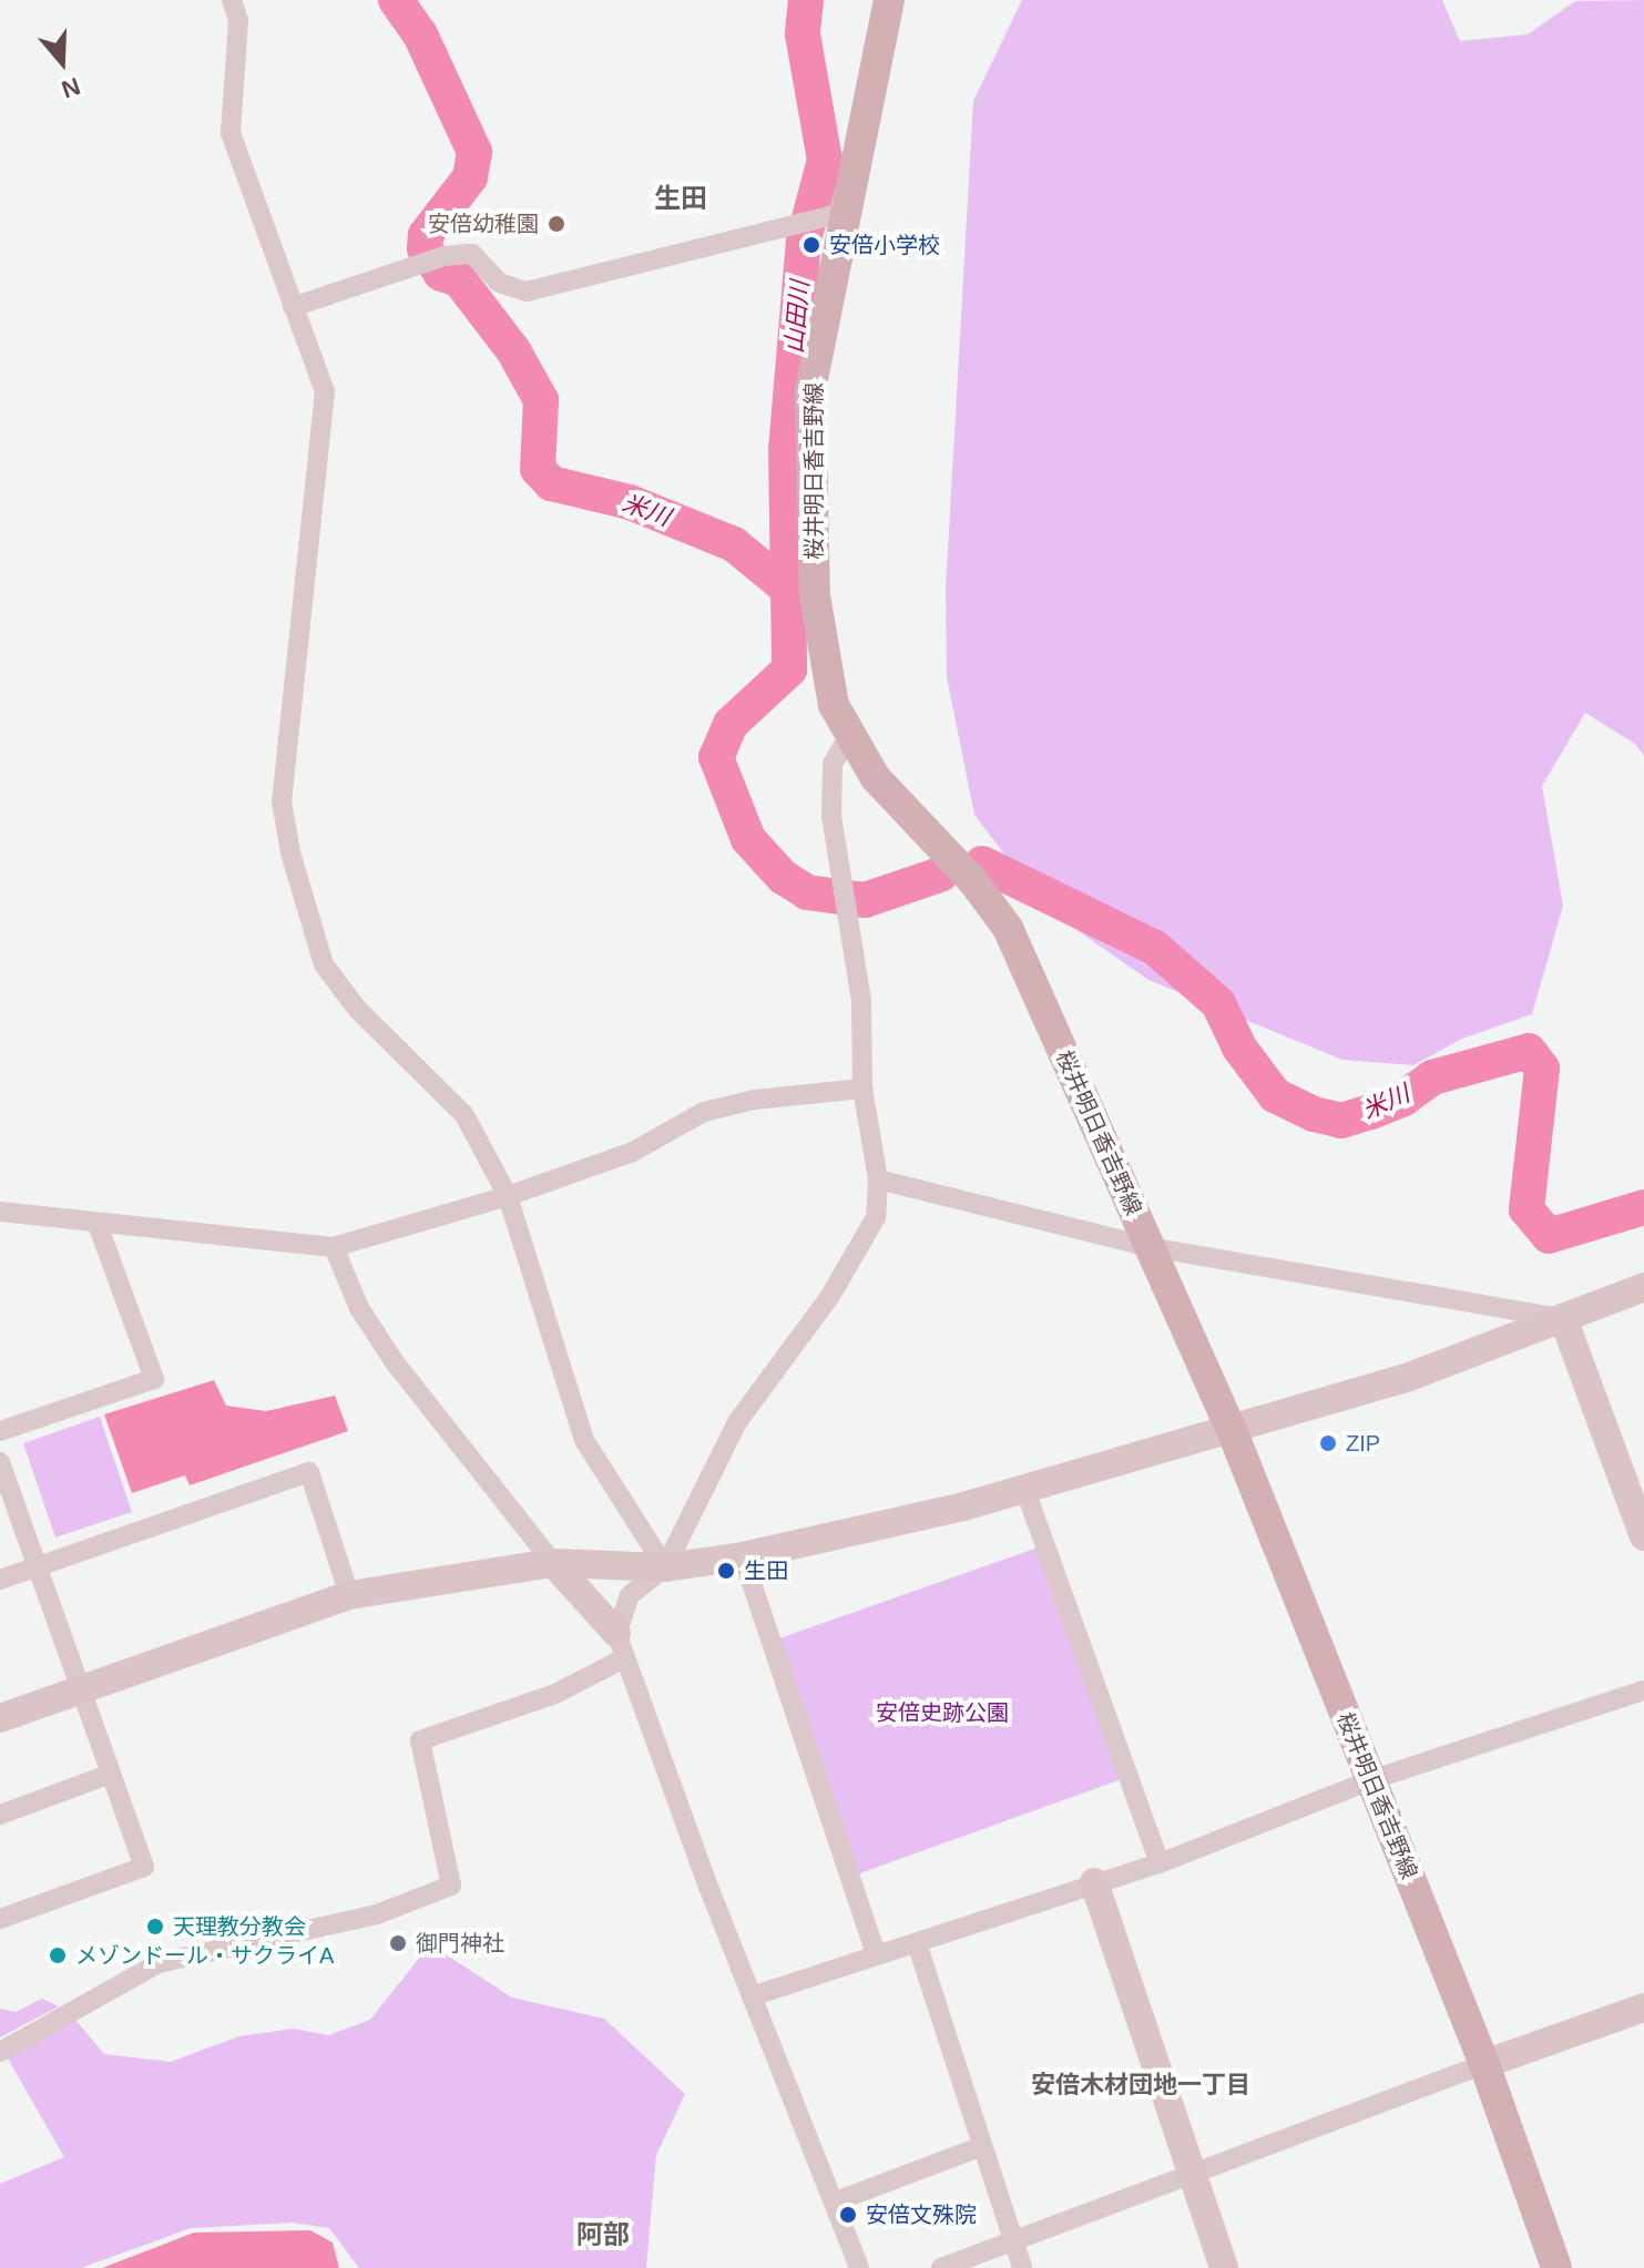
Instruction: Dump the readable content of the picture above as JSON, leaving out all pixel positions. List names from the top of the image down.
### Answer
{
  "streets": {
    "main road": ["桜井明日香吉野線"]
  },
  "districts": ["生田", "安倍木材団地一丁目", "阿部"],
  "water": ["山田川", "米川"],
  "parks": ["安倍史跡公園"],
  "places": [
    "安倍幼稚園",
    "安倍小学校",
    "ZIP",
    "生田",
    "天理教分教会",
    "御門神社",
    "メゾンドール・サクライA",
    "安倍文殊院"
  ],
  "north": "bottom"
}
